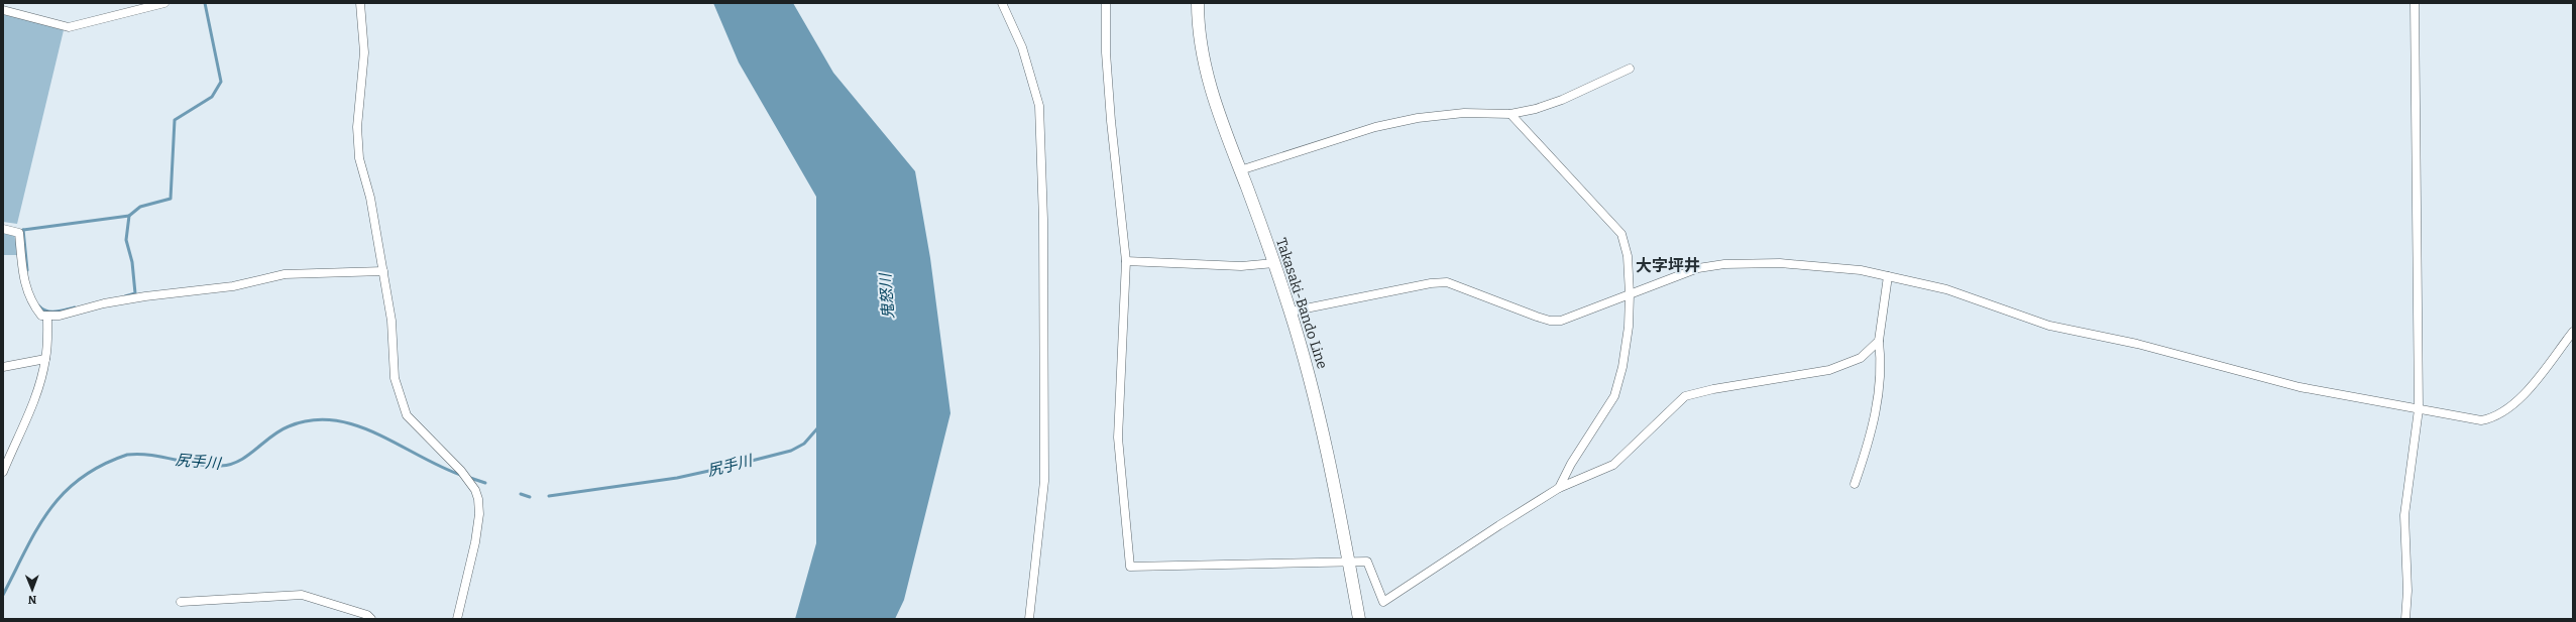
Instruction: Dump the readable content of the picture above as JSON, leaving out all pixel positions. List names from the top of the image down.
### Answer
{
  "streets": {
    "main road": ["Takasaki-Bando Line"]
  },
  "districts": ["大字坪井"],
  "water": ["鬼怒川", "尻手川"],
  "north": "bottom"
}
